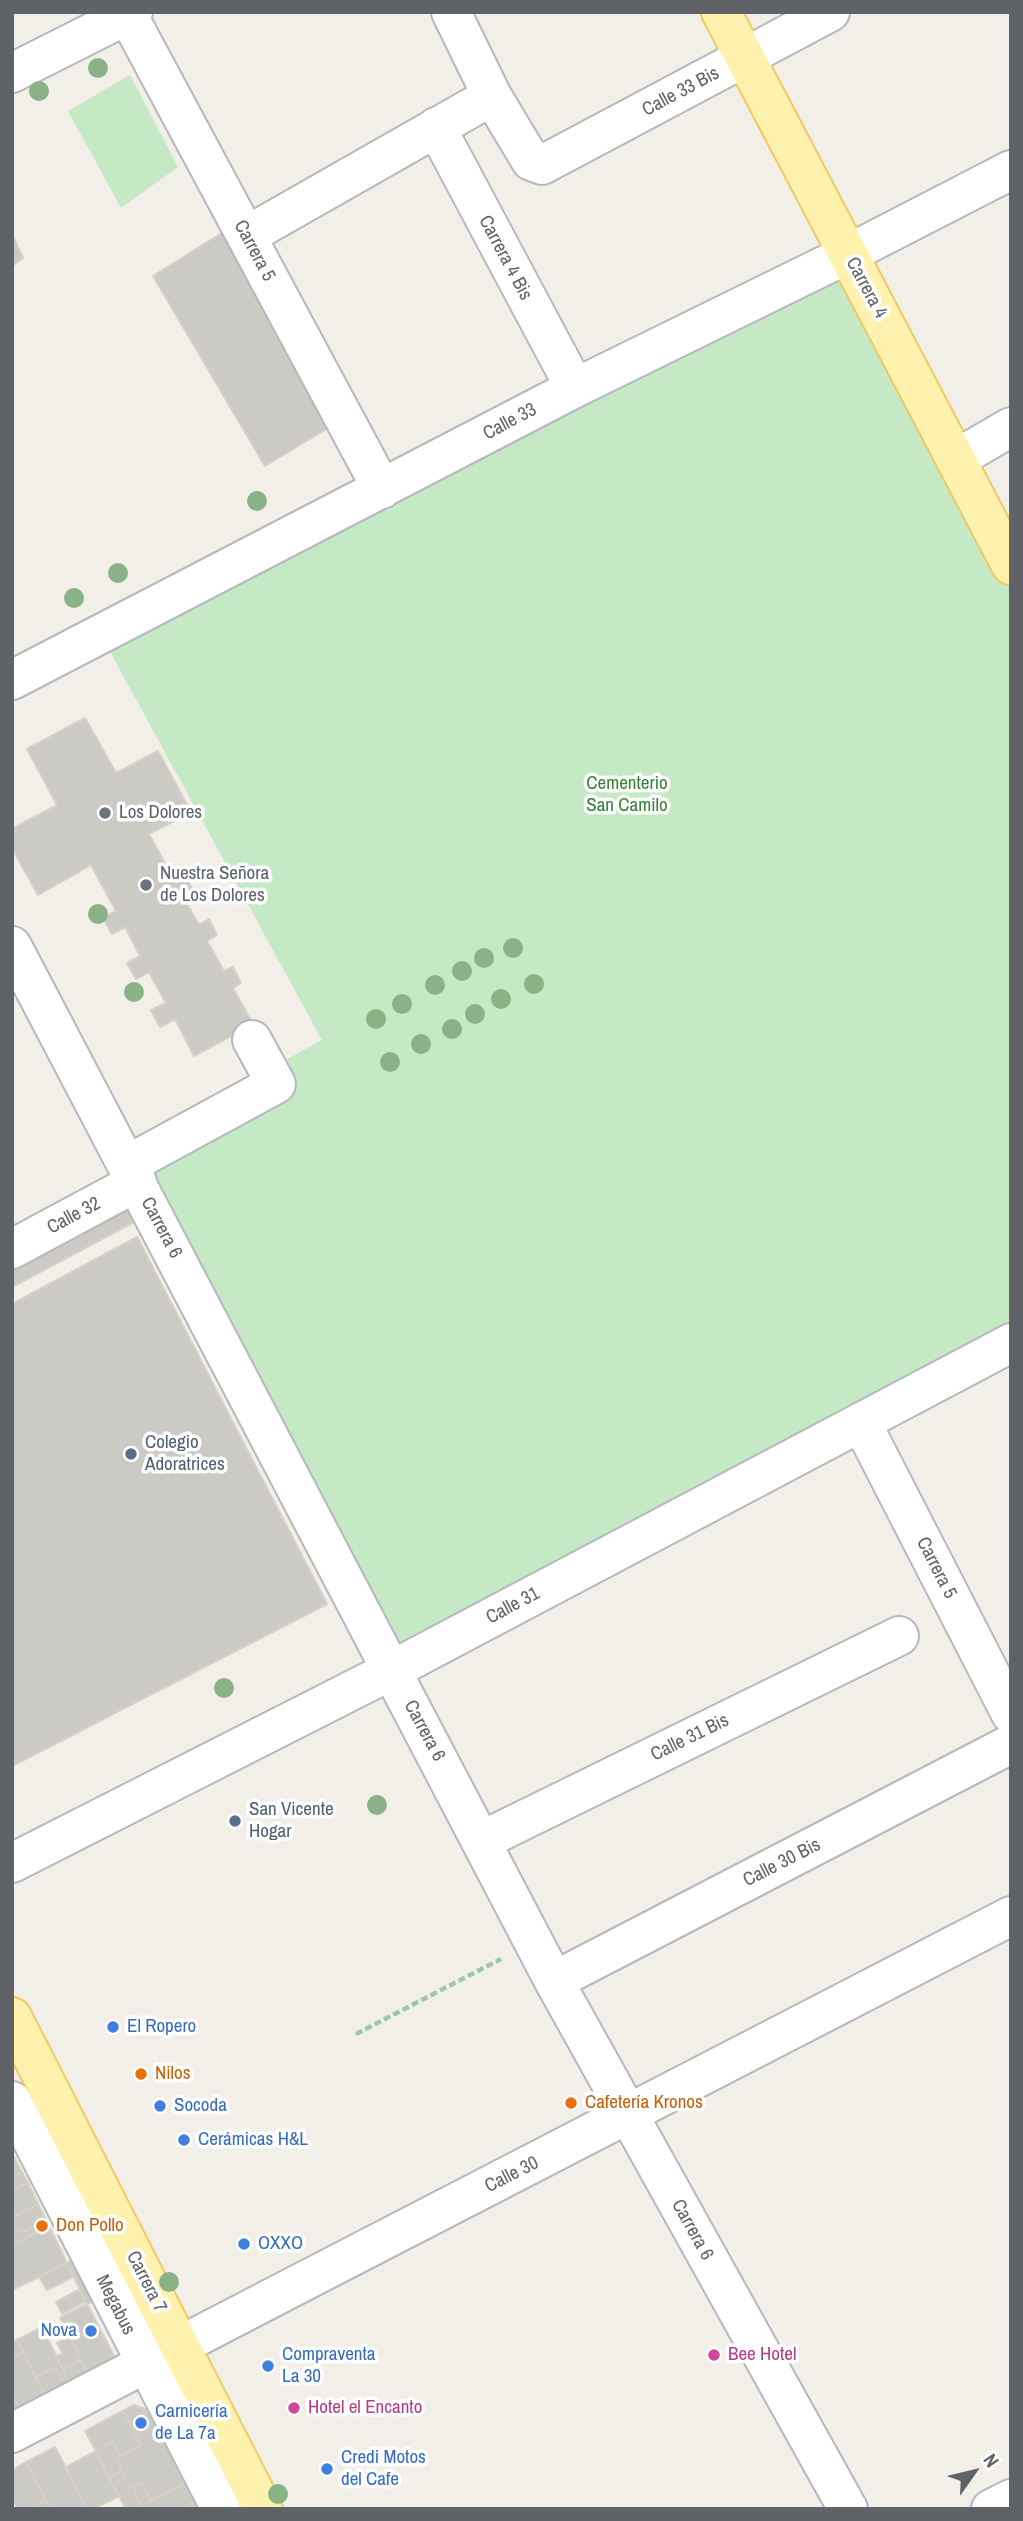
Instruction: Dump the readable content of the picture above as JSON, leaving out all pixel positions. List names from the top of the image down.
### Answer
{
  "streets": {
    "main road": ["Carrera 4", "Carrera 7"],
    "street": [
      "Calle 33 Bis",
      "Carrera 5",
      "Carrera 4 Bis",
      "Calle 33",
      "Calle 32",
      "Carrera 6",
      "Calle 31",
      "Calle 31 Bis",
      "Calle 30 Bis",
      "Calle 30",
      "Megabus"
    ]
  },
  "crossings": [
    ["Calle 33 Bis", "Carrera 4"],
    ["Carrera 5", "Calle 33"],
    ["Carrera 5", "Calle 31"],
    ["Carrera 4 Bis", "Calle 33"],
    ["Carrera 4", "Calle 33"],
    ["Calle 32", "Carrera 6"],
    ["Carrera 6", "Calle 31"],
    ["Carrera 6", "Calle 31 Bis"],
    ["Carrera 6", "Calle 30 Bis"],
    ["Carrera 6", "Calle 30"],
    ["Calle 30", "Carrera 7"],
    ["Calle 30", "Megabus"]
  ],
  "parks": ["Cementerio San Camilo"],
  "places": [
    "Los Dolores",
    "Nuestra Señora de Los Dolores",
    "Colegio Adoratrices",
    "San Vicente Hogar",
    "El Ropero",
    "Nilos",
    "Cafetería Kronos",
    "Socoda",
    "Cerámicas H&L",
    "Don Pollo",
    "OXXO",
    "Nova",
    "Bee Hotel",
    "Compraventa La 30",
    "Hotel el Encanto",
    "Carnicería de La 7a",
    "Credi Motos del Cafe"
  ],
  "north": "top right"
}
